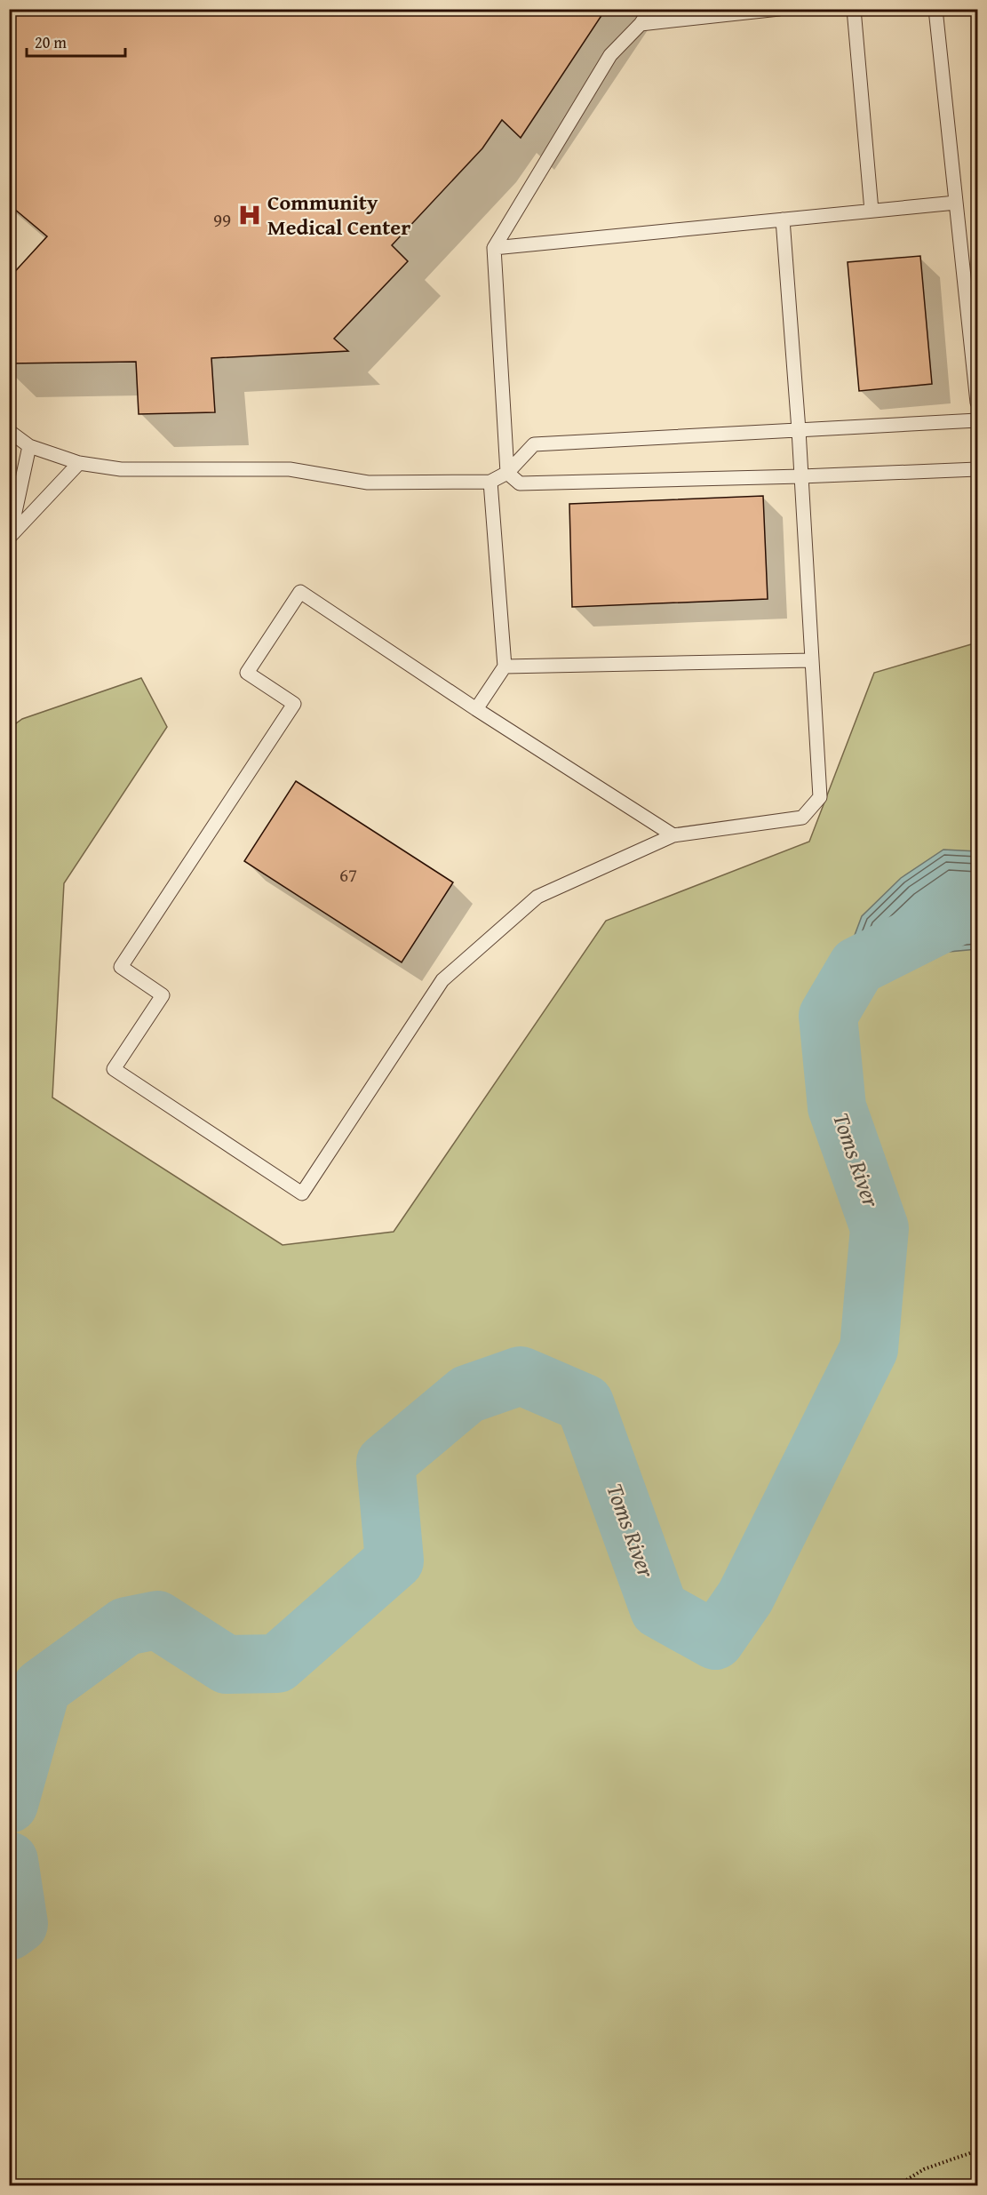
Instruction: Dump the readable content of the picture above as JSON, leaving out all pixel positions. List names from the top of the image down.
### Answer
{
  "water": ["Toms River"],
  "places": {
    "hospital": ["Community Medical Center"]
  },
  "house_numbers": ["99", "67"],
  "scale_bar": "20 m"
}
